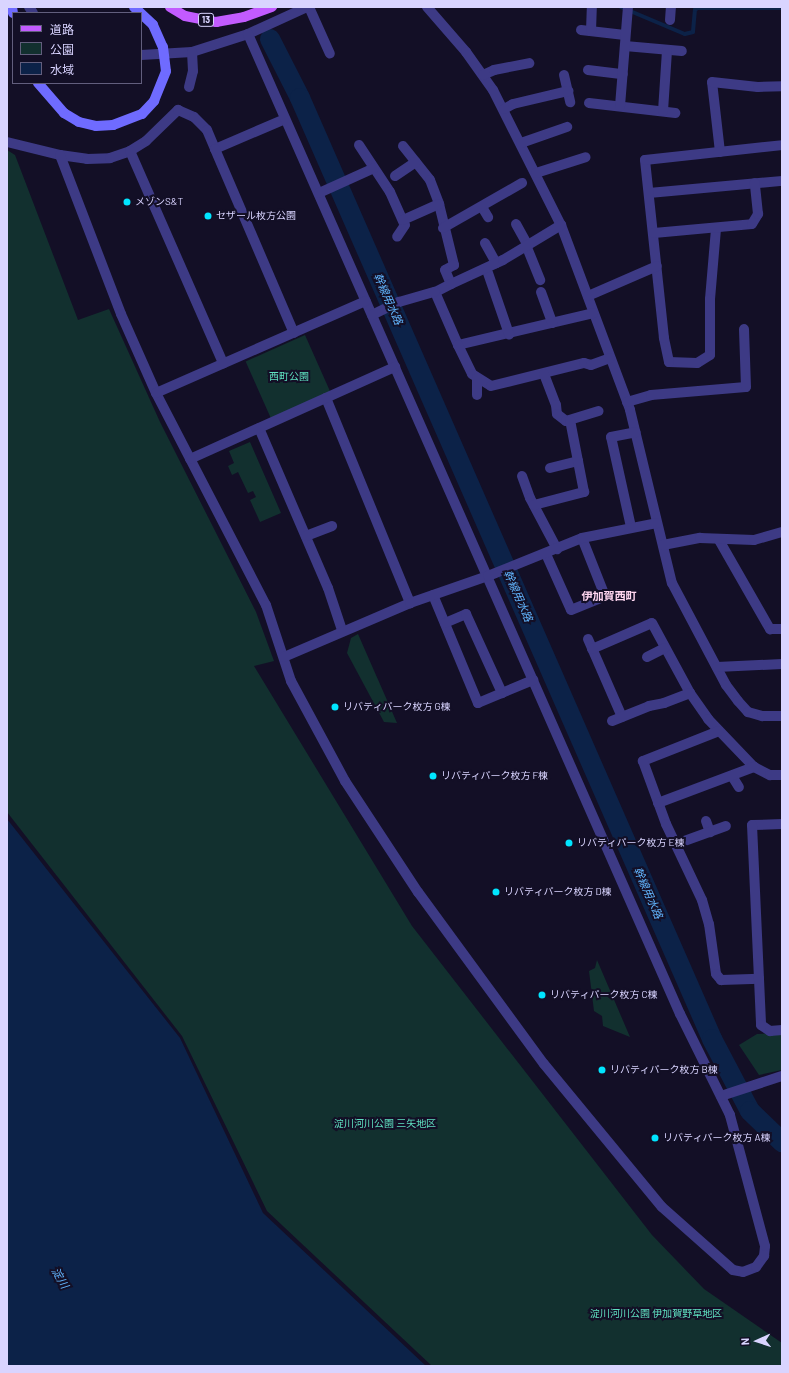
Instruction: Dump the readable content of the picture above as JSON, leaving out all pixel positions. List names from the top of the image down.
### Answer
{
  "streets": {
    "main road": ["13"]
  },
  "districts": ["伊加賀西町"],
  "water": ["幹線用水路", "淀川"],
  "parks": ["西町公園", "淀川河川公園 三矢地区", "淀川河川公園 伊加賀野草地区"],
  "places": [
    "メゾンS&T",
    "セザール枚方公園",
    "リバティパーク枚方 G棟",
    "リバティパーク枚方 F棟",
    "リバティパーク枚方 E棟",
    "リバティパーク枚方 D棟",
    "リバティパーク枚方 C棟",
    "リバティパーク枚方 B棟",
    "リバティパーク枚方 A棟"
  ],
  "legend": ["道路", "公園", "水域"],
  "north": "left"
}
